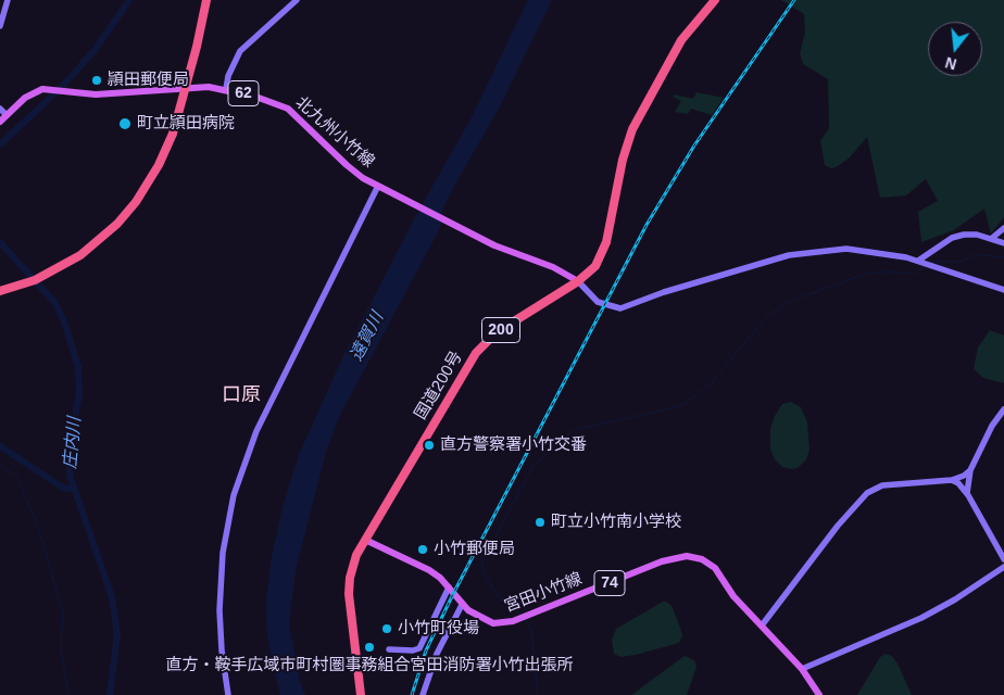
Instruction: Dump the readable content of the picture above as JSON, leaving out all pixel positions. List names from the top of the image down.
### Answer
{
  "streets": {
    "highway": ["200", "国道200号"],
    "main road": [
      "62",
      "北九州小竹線",
      "74",
      "宮田小竹線"
    ]
  },
  "crossings": [
    ["北九州小竹線", "国道200号"],
    ["国道200号", "宮田小竹線"]
  ],
  "districts": ["口原"],
  "water": ["遠賀川", "庄内川"],
  "places": [
    "頴田郵便局",
    "町立頴田病院",
    "直方警察署小竹交番",
    "町立小竹南小学校",
    "小竹郵便局",
    "小竹町役場",
    "直方・鞍手広域市町村圏事務組合宮田消防署小竹出張所"
  ],
  "north": "bottom"
}
